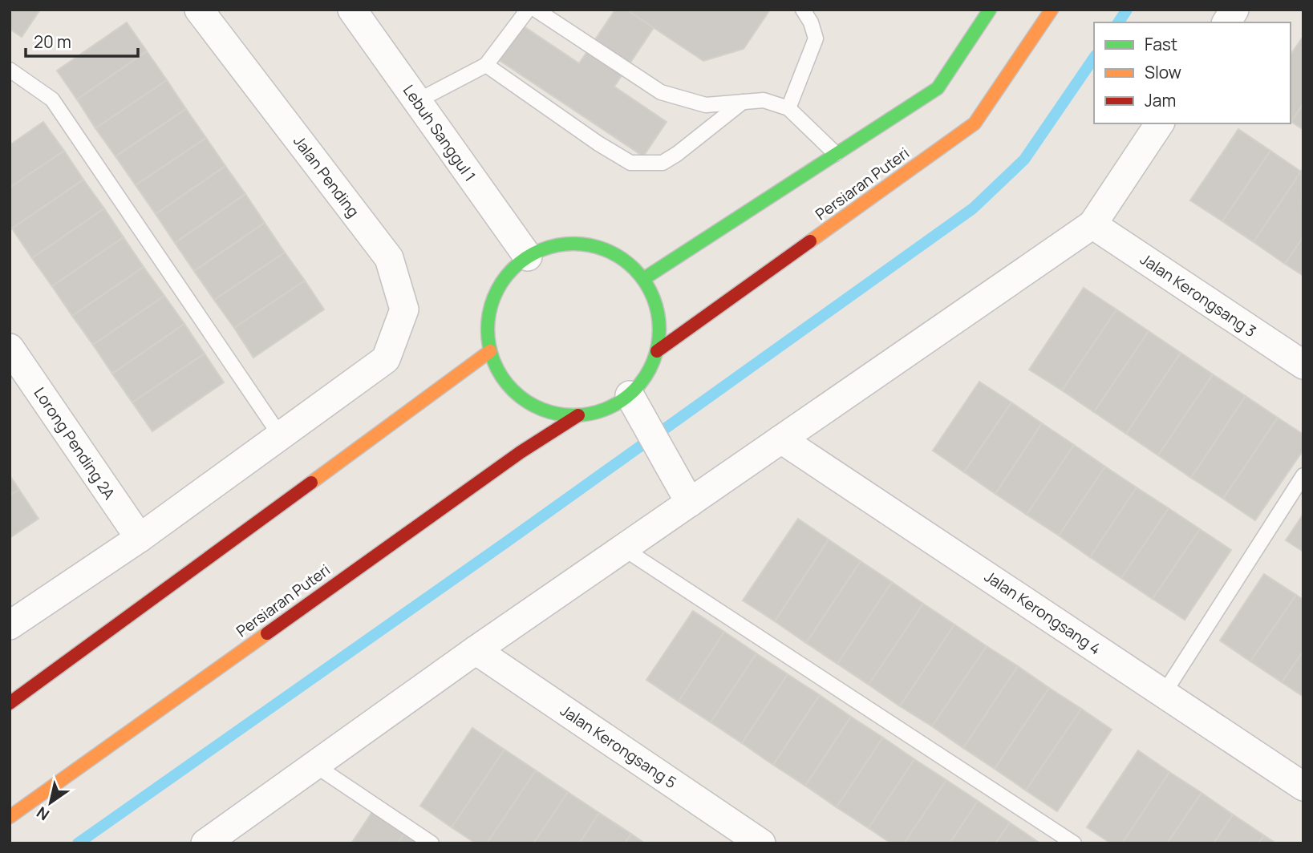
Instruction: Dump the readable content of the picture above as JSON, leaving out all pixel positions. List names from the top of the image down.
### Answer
{
  "streets": {
    "street": [
      "Lebuh Sanggul 1",
      "Jalan Pending",
      "Persiaran Puteri",
      "Jalan Kerongsang 3",
      "Lorong Pending 2A",
      "Jalan Kerongsang 4",
      "Jalan Kerongsang 5"
    ]
  },
  "crossings": [
    ["Lebuh Sanggul 1", "Persiaran Puteri"]
  ],
  "legend": ["Fast", "Slow", "Jam"],
  "scale_bar": "20 m",
  "north": "bottom left"
}
